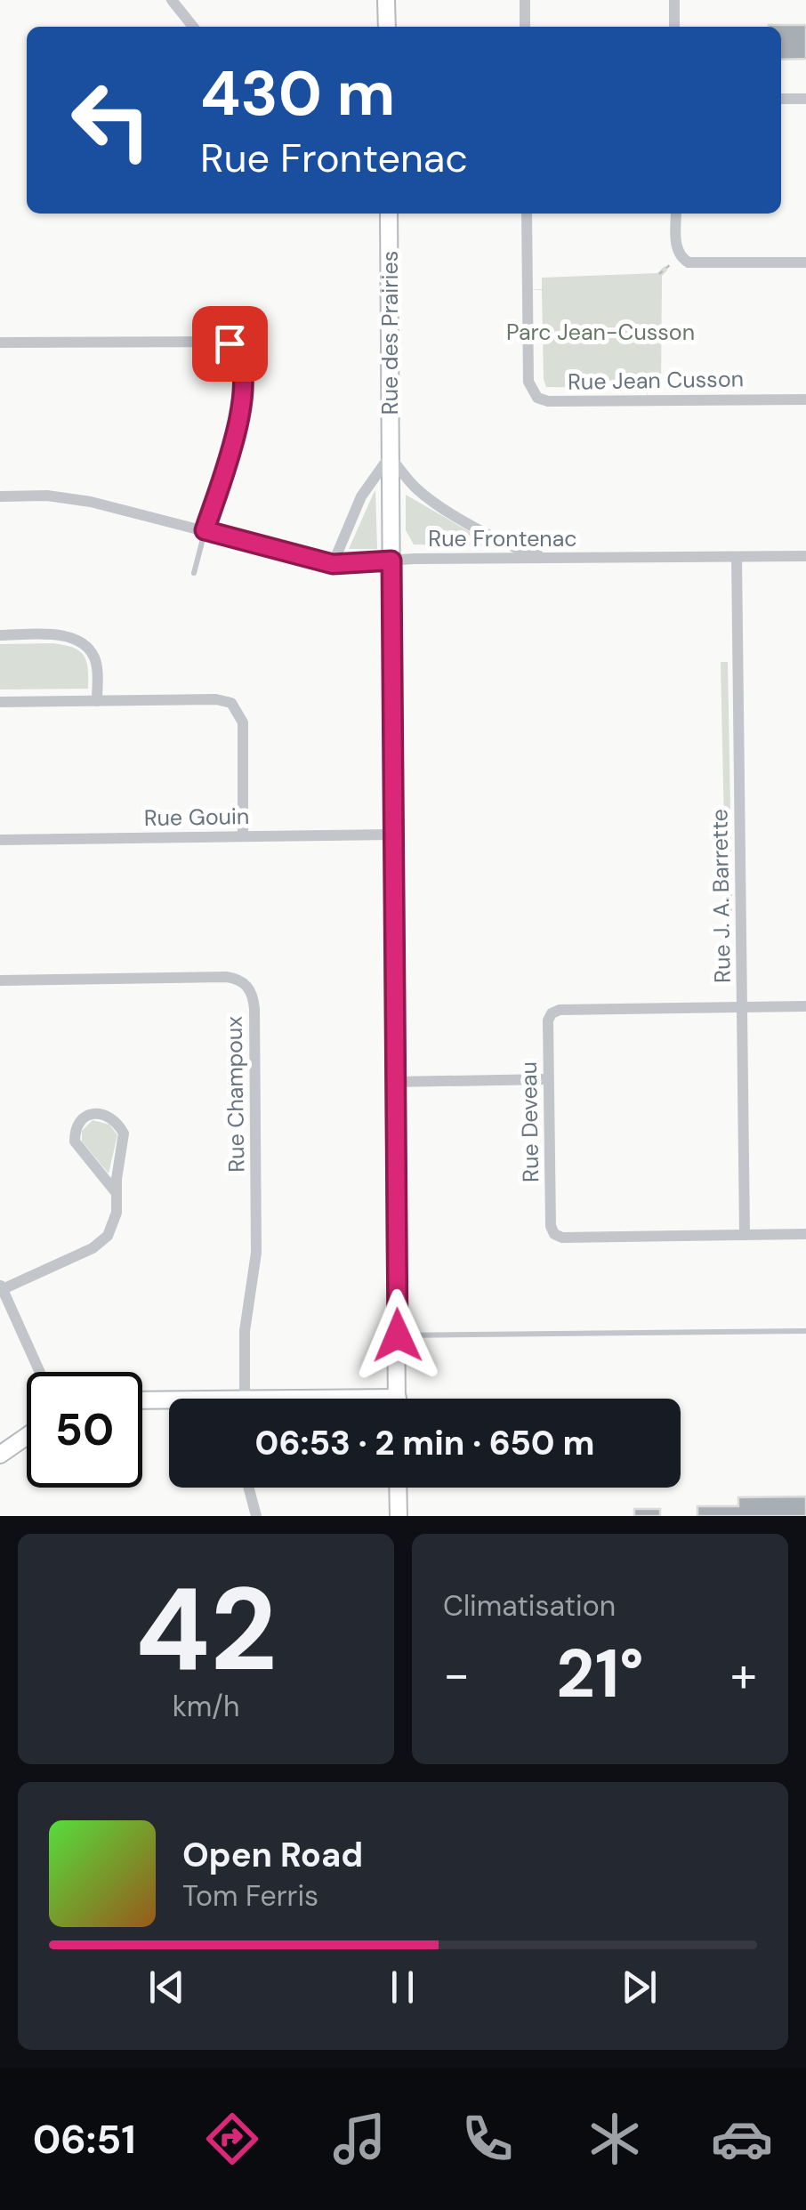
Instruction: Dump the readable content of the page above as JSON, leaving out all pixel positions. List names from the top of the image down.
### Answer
{
  "streets": {
    "main road": ["Rue des Prairies"],
    "street": [
      "Rue Jean Cusson",
      "Rue Frontenac",
      "Rue Gouin",
      "Rue J. A. Barrette",
      "Rue Champoux",
      "Rue Deveau"
    ]
  },
  "crossings": [
    ["Rue des Prairies", "Rue Frontenac"],
    ["Rue des Prairies", "Rue Gouin"],
    ["Rue Frontenac", "Rue J. A. Barrette"],
    ["Rue J. A. Barrette", "Rue Deveau"]
  ],
  "parks": ["Parc Jean-Cusson"],
  "page": {
    "turn": ["430 m", "Rue Frontenac"],
    "limit": "50",
    "trip": "06:53 · 2 min · 650 m",
    "tile": [
      ["42", "km/h"],
      "Climatisation"
    ],
    "heat": ["−", "21°", "+"],
    "song": ["Open Road", "Tom Ferris"],
    "tabs": "06:51"
  }
}
